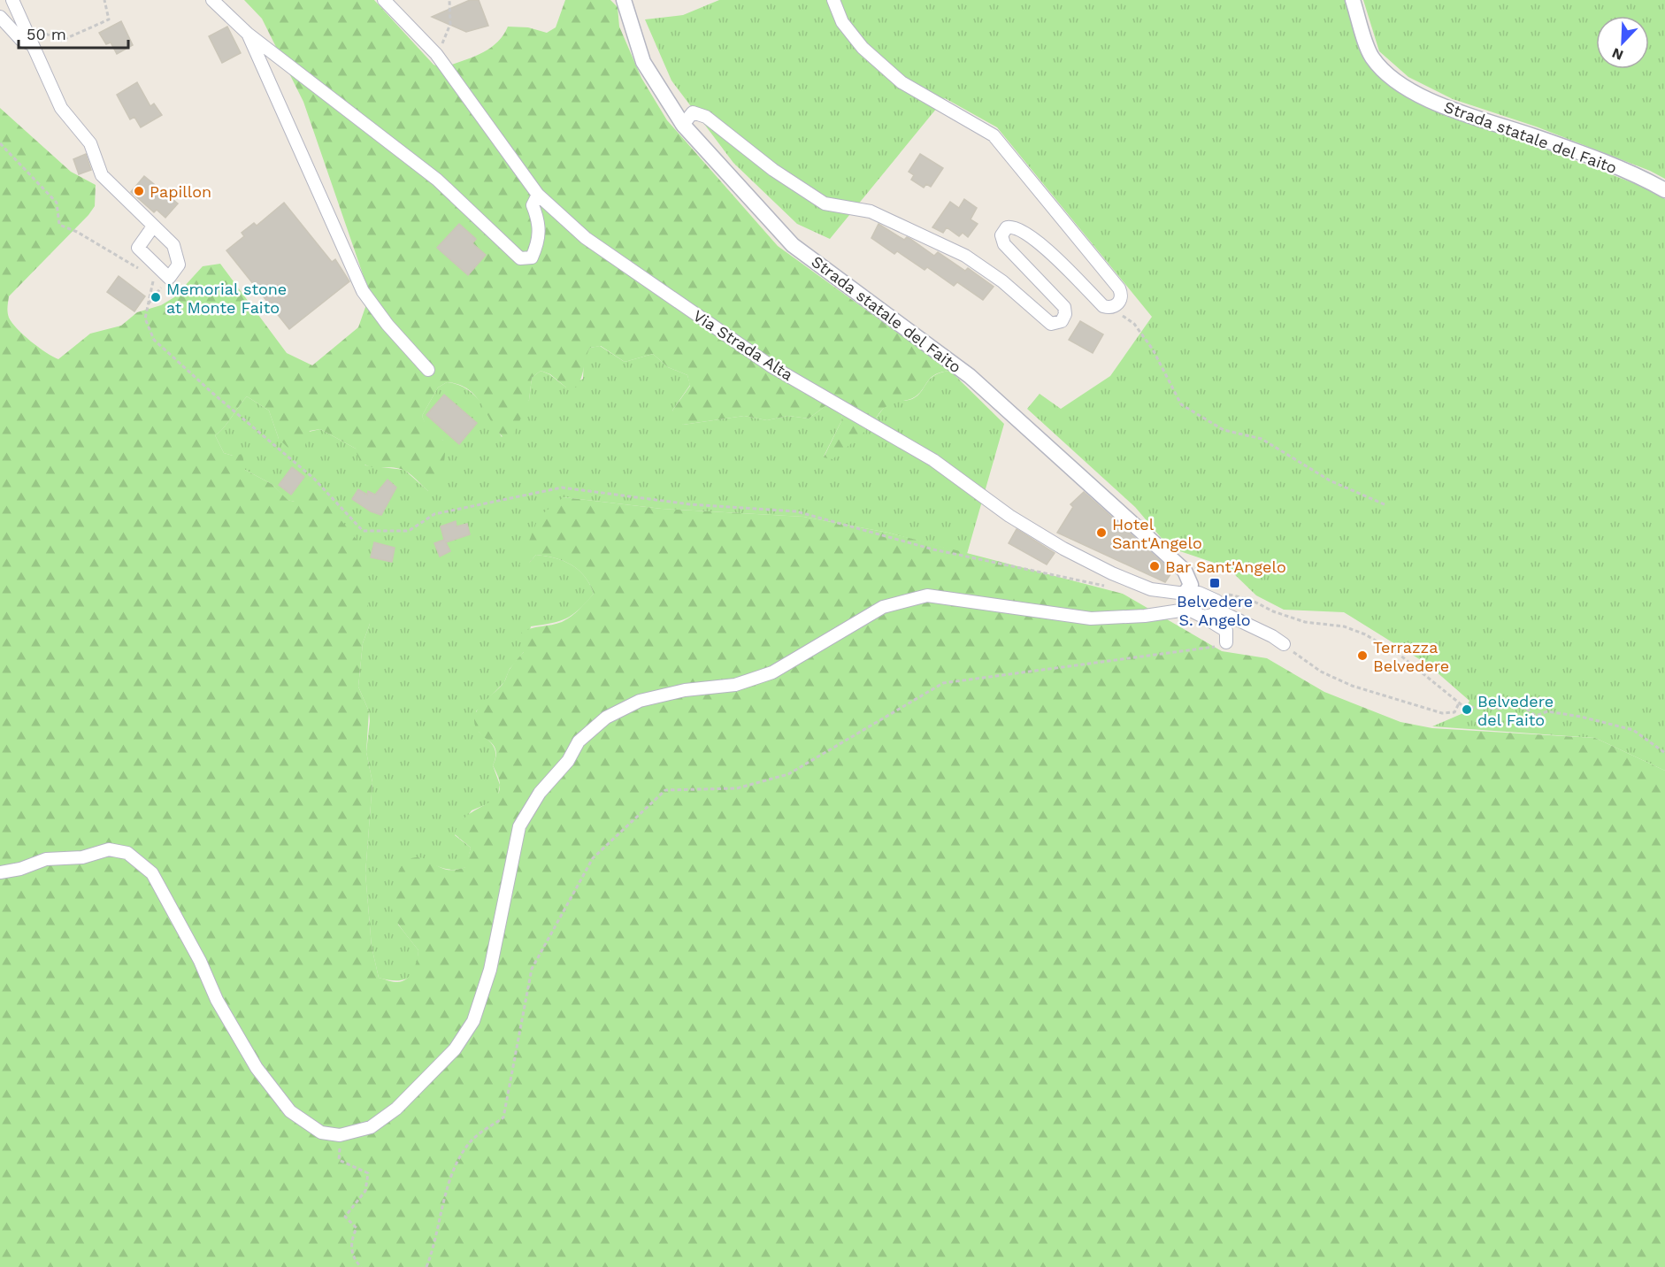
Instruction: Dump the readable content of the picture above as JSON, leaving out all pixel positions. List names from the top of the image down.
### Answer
{
  "streets": {
    "street": ["Strada statale del Faito", "Via Strada Alta"]
  },
  "crossings": [
    ["Strada statale del Faito", "Via Strada Alta"]
  ],
  "places": {
    "other": [
      "Papillon",
      "Memorial stone at Monte Faito",
      "Hotel Sant'Angelo",
      "Bar Sant'Angelo",
      "Terrazza Belvedere",
      "Belvedere del Faito"
    ],
    "transit": ["Belvedere S. Angelo"]
  },
  "scale_bar": "50 m",
  "north": "bottom left"
}
